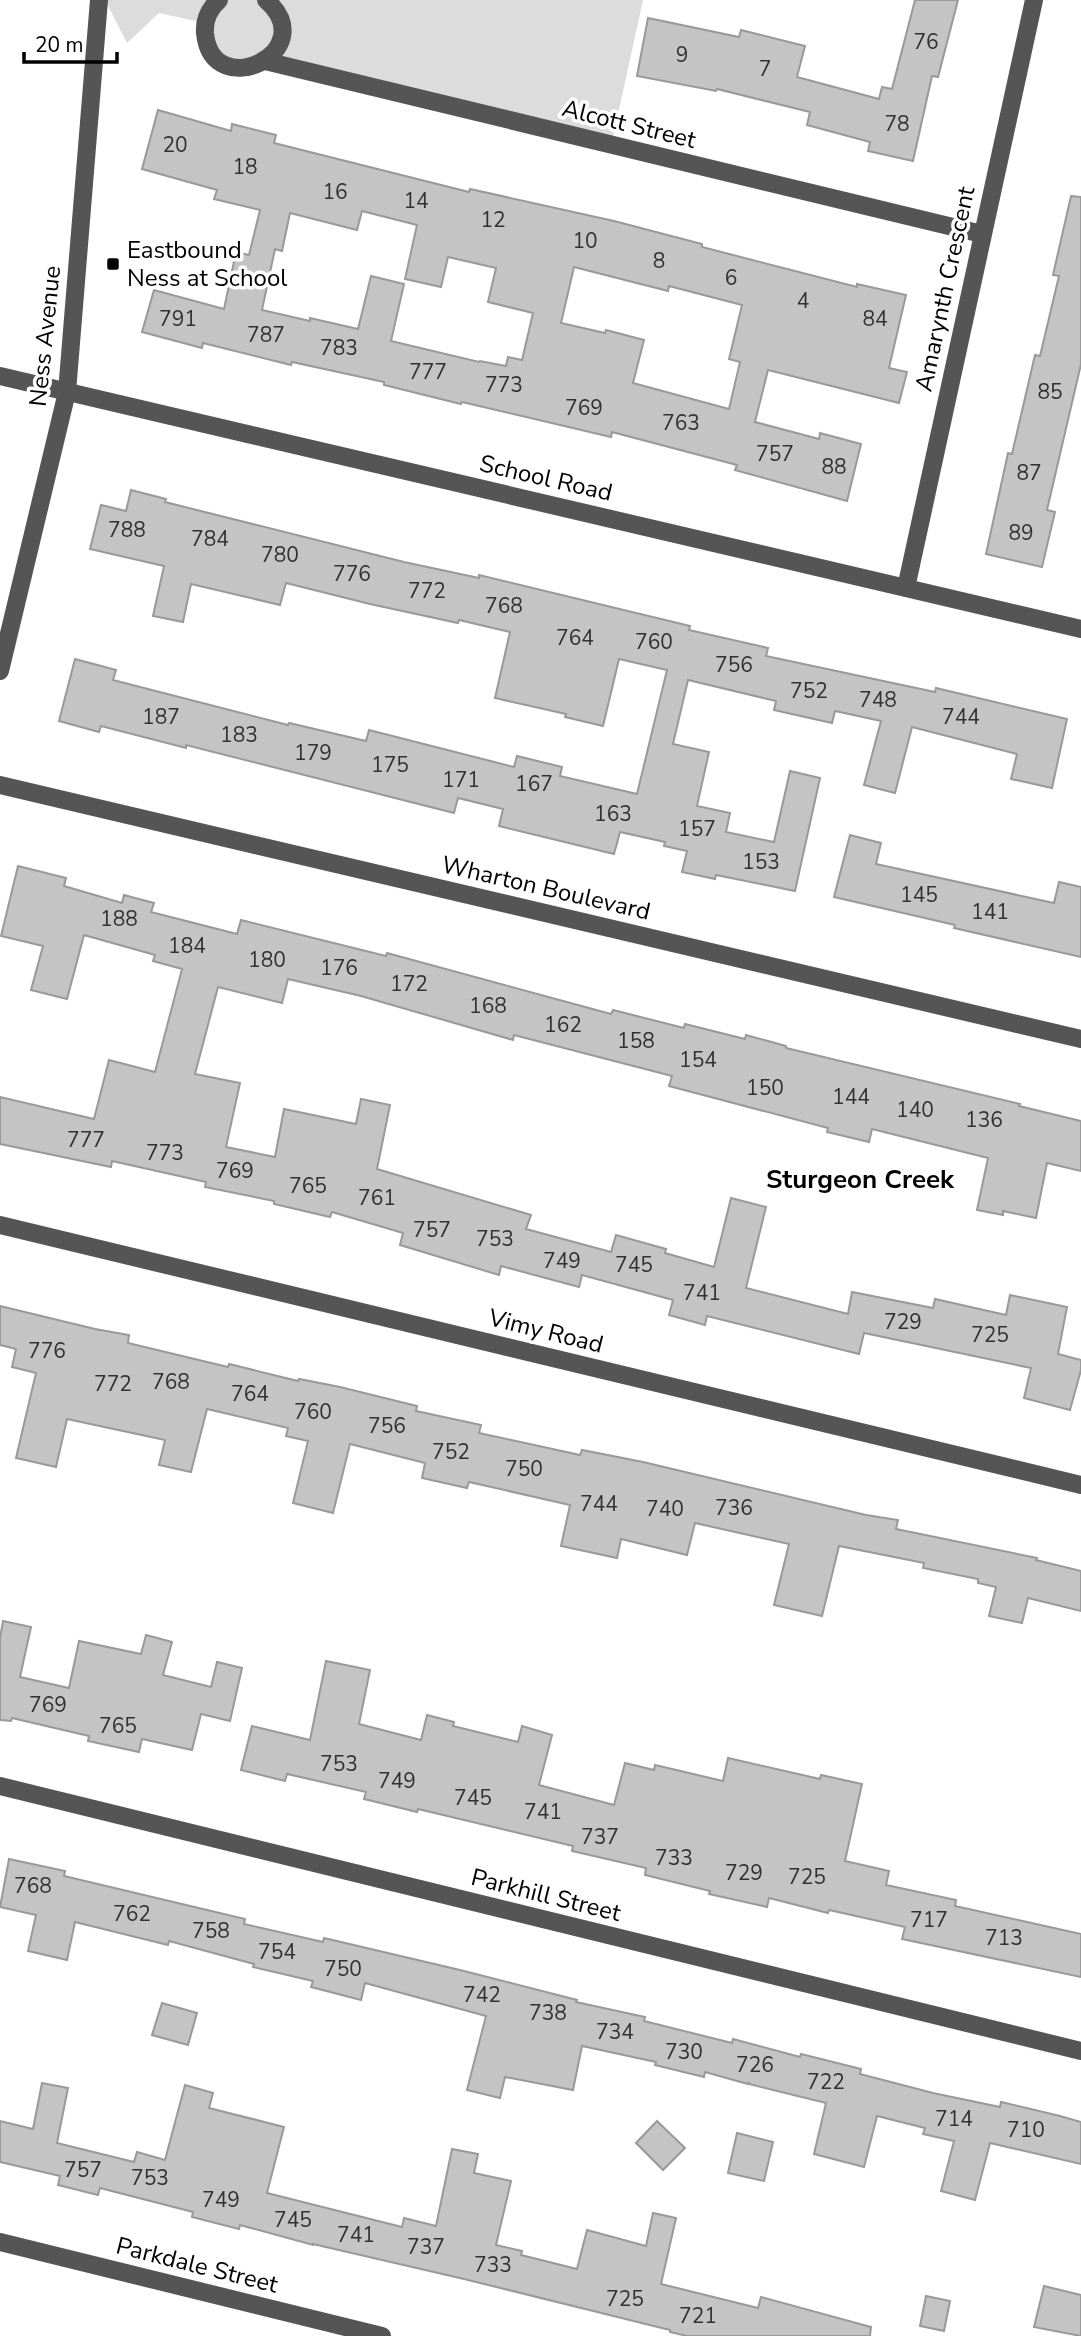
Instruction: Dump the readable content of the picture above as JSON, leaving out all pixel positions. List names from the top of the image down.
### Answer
{
  "streets": {
    "street": [
      "Alcott Street",
      "Amarynth Crescent",
      "Ness Avenue",
      "School Road",
      "Wharton Boulevard",
      "Vimy Road",
      "Parkhill Street",
      "Parkdale Street"
    ]
  },
  "crossings": [
    ["Alcott Street", "Amarynth Crescent"],
    ["Amarynth Crescent", "School Road"],
    ["Ness Avenue", "School Road"]
  ],
  "districts": ["Sturgeon Creek"],
  "places": {
    "transit": ["Eastbound Ness at School"]
  },
  "house_numbers": [
    "76",
    "9",
    "7",
    "78",
    "20",
    "18",
    "16",
    "14",
    "12",
    "10",
    "8",
    "6",
    "4",
    "791",
    "84",
    "787",
    "783",
    "777",
    "773",
    "85",
    "769",
    "763",
    "757",
    "88",
    "87",
    "788",
    "89",
    "784",
    "780",
    "776",
    "772",
    "768",
    "764",
    "760",
    "756",
    "752",
    "748",
    "187",
    "744",
    "183",
    "179",
    "175",
    "171",
    "167",
    "163",
    "157",
    "153",
    "145",
    "141",
    "188",
    "184",
    "180",
    "176",
    "172",
    "168",
    "162",
    "158",
    "154",
    "150",
    "144",
    "140",
    "136",
    "777",
    "773",
    "769",
    "765",
    "761",
    "757",
    "753",
    "749",
    "745",
    "741",
    "729",
    "725",
    "776",
    "768",
    "772",
    "764",
    "760",
    "756",
    "752",
    "750",
    "744",
    "736",
    "740",
    "769",
    "765",
    "753",
    "749",
    "745",
    "741",
    "737",
    "733",
    "729",
    "725",
    "768",
    "762",
    "717",
    "758",
    "713",
    "754",
    "750",
    "742",
    "738",
    "734",
    "730",
    "726",
    "722",
    "714",
    "710",
    "757",
    "753",
    "749",
    "745",
    "741",
    "737",
    "733",
    "725",
    "721"
  ],
  "scale_bar": "20 m"
}
